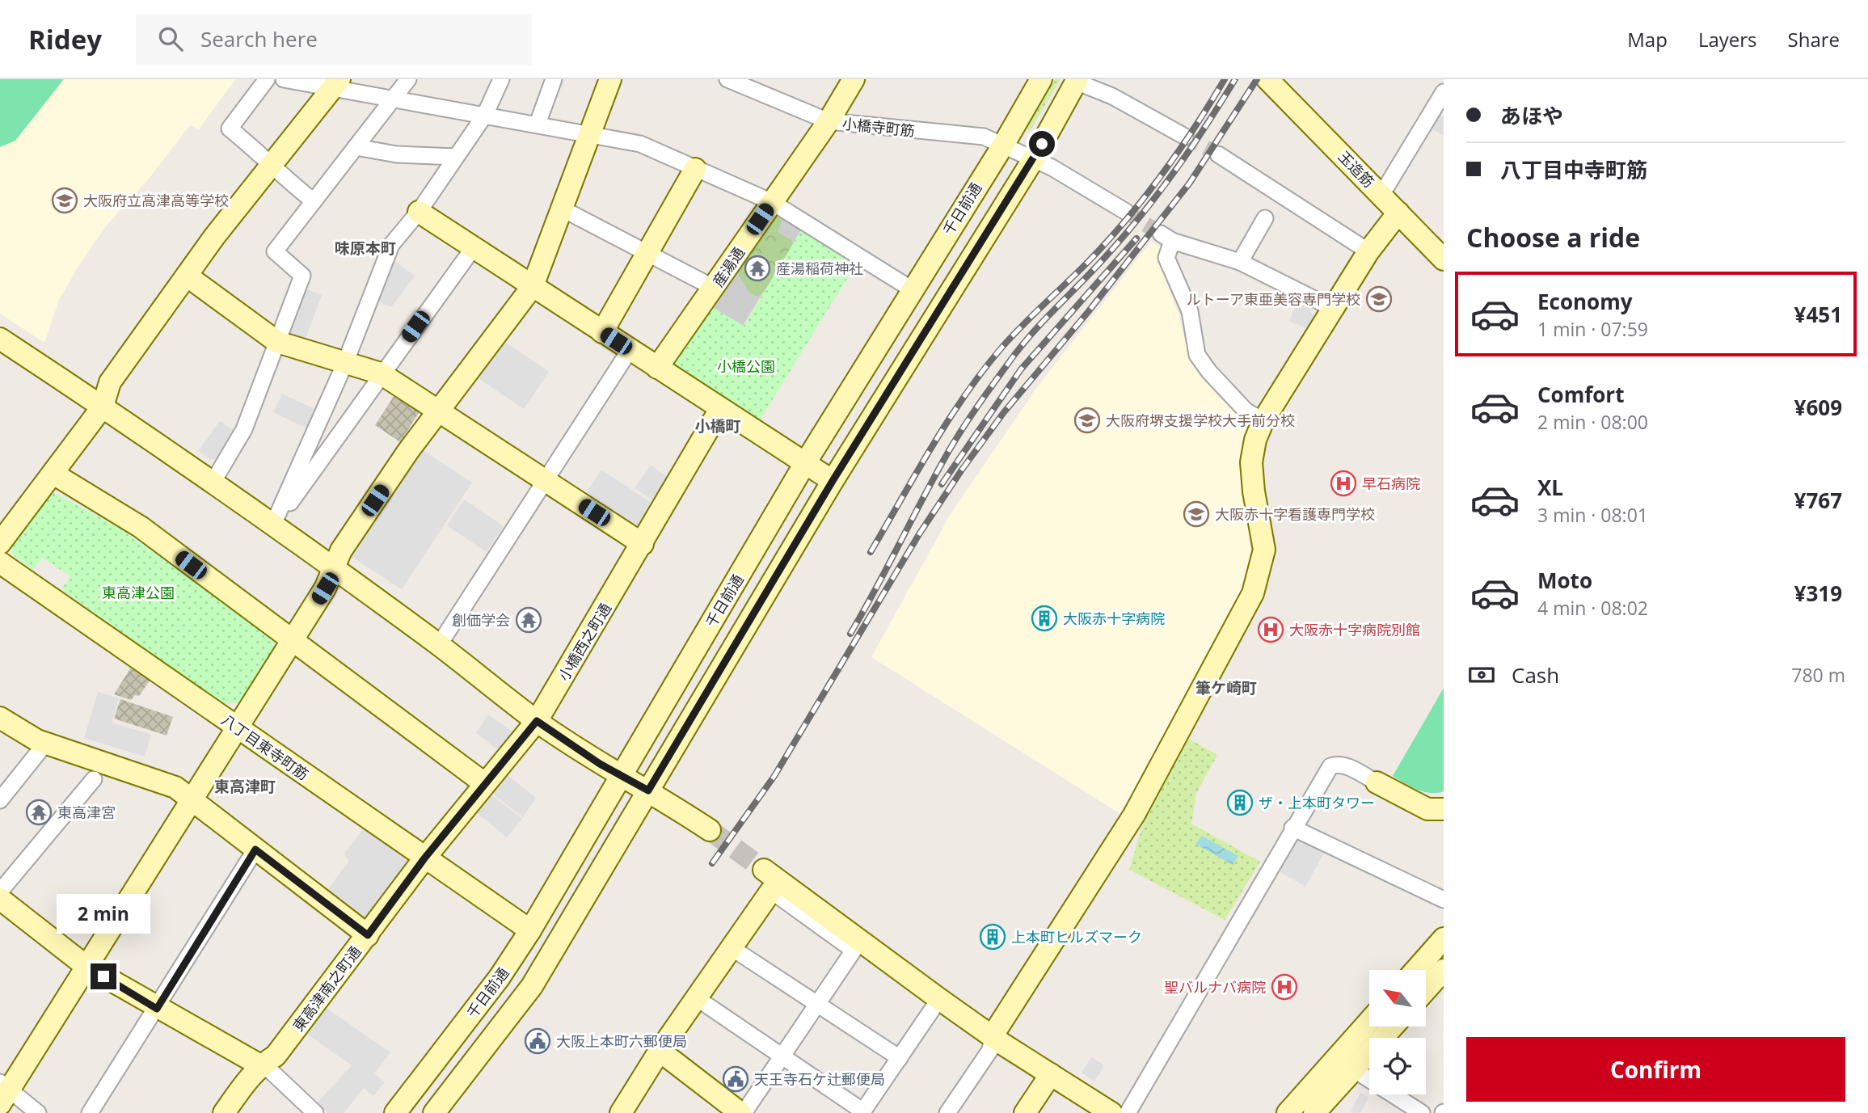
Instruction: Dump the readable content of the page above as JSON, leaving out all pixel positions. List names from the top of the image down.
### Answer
{
  "streets": {
    "street": [
      "小橋寺町筋",
      "玉造筋",
      "千日前通",
      "産湯通",
      "小橋西之町通",
      "八丁目東寺町筋",
      "東高津南之町通"
    ]
  },
  "crossings": [
    ["小橋寺町筋", "千日前通"],
    ["小橋寺町筋", "産湯通"],
    ["千日前通", "八丁目東寺町筋"],
    ["小橋西之町通", "八丁目東寺町筋"],
    ["小橋西之町通", "東高津南之町通"],
    ["八丁目東寺町筋", "東高津南之町通"]
  ],
  "districts": [
    "味原本町",
    "小橋町",
    "筆ケ崎町",
    "東高津町"
  ],
  "parks": ["小橋公園", "東高津公園"],
  "places": {
    "school or university": [
      "大阪府立高津高等学校",
      "ルトーア東亜美容専門学校",
      "大阪府堺支援学校大手前分校",
      "大阪赤十字看護専門学校"
    ],
    "temple": ["産湯稲荷神社", "創価学会", "東高津宮"],
    "hospital": ["早石病院", "大阪赤十字病院別館", "聖バルナバ病院"],
    "building": ["大阪赤十字病院", "ザ・上本町タワー", "上本町ヒルズマーク"],
    "public building": ["大阪上本町六郵便局", "天王寺石ケ辻郵便局"]
  },
  "north": "top left",
  "page": {
    "header": "Ridey",
    "search": "Search here",
    "nav": ["Map", "Layers", "Share"],
    "banner": ["あほや", "八丁目中寺町筋"],
    "heading": "Choose a ride",
    "list": [
      {
        "name": "Economy",
        "note": "1 min · 07:59",
        "value": "¥451"
      },
      {
        "name": "Comfort",
        "note": "2 min · 08:00",
        "value": "¥609"
      },
      {
        "name": "XL",
        "note": "3 min · 08:01",
        "value": "¥767"
      },
      {
        "name": "Moto",
        "note": "4 min · 08:02",
        "value": "¥319"
      }
    ],
    "pay": ["Cash", "780 m"],
    "bubble": "2 min",
    "buttons": "Confirm"
  }
}
